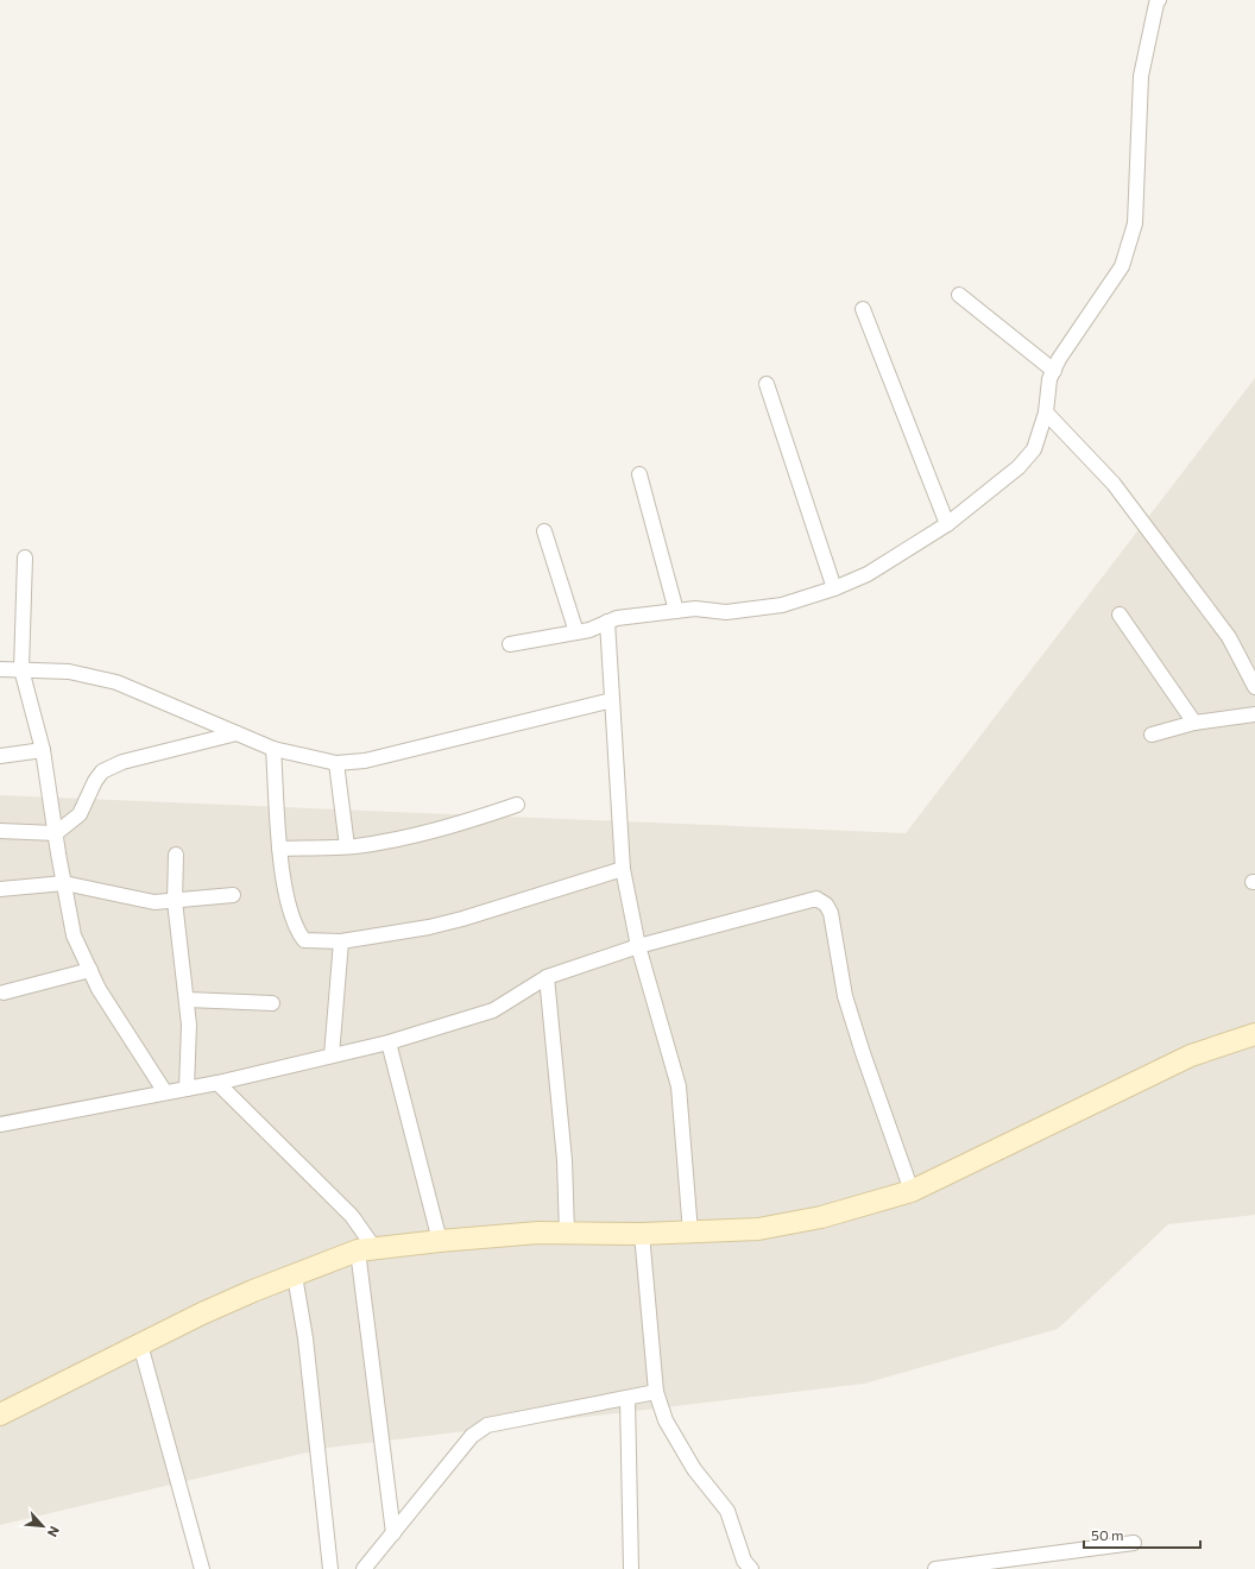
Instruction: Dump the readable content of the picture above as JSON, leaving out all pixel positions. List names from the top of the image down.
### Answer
{
  "scale_bar": "50 m",
  "north": "bottom right"
}
